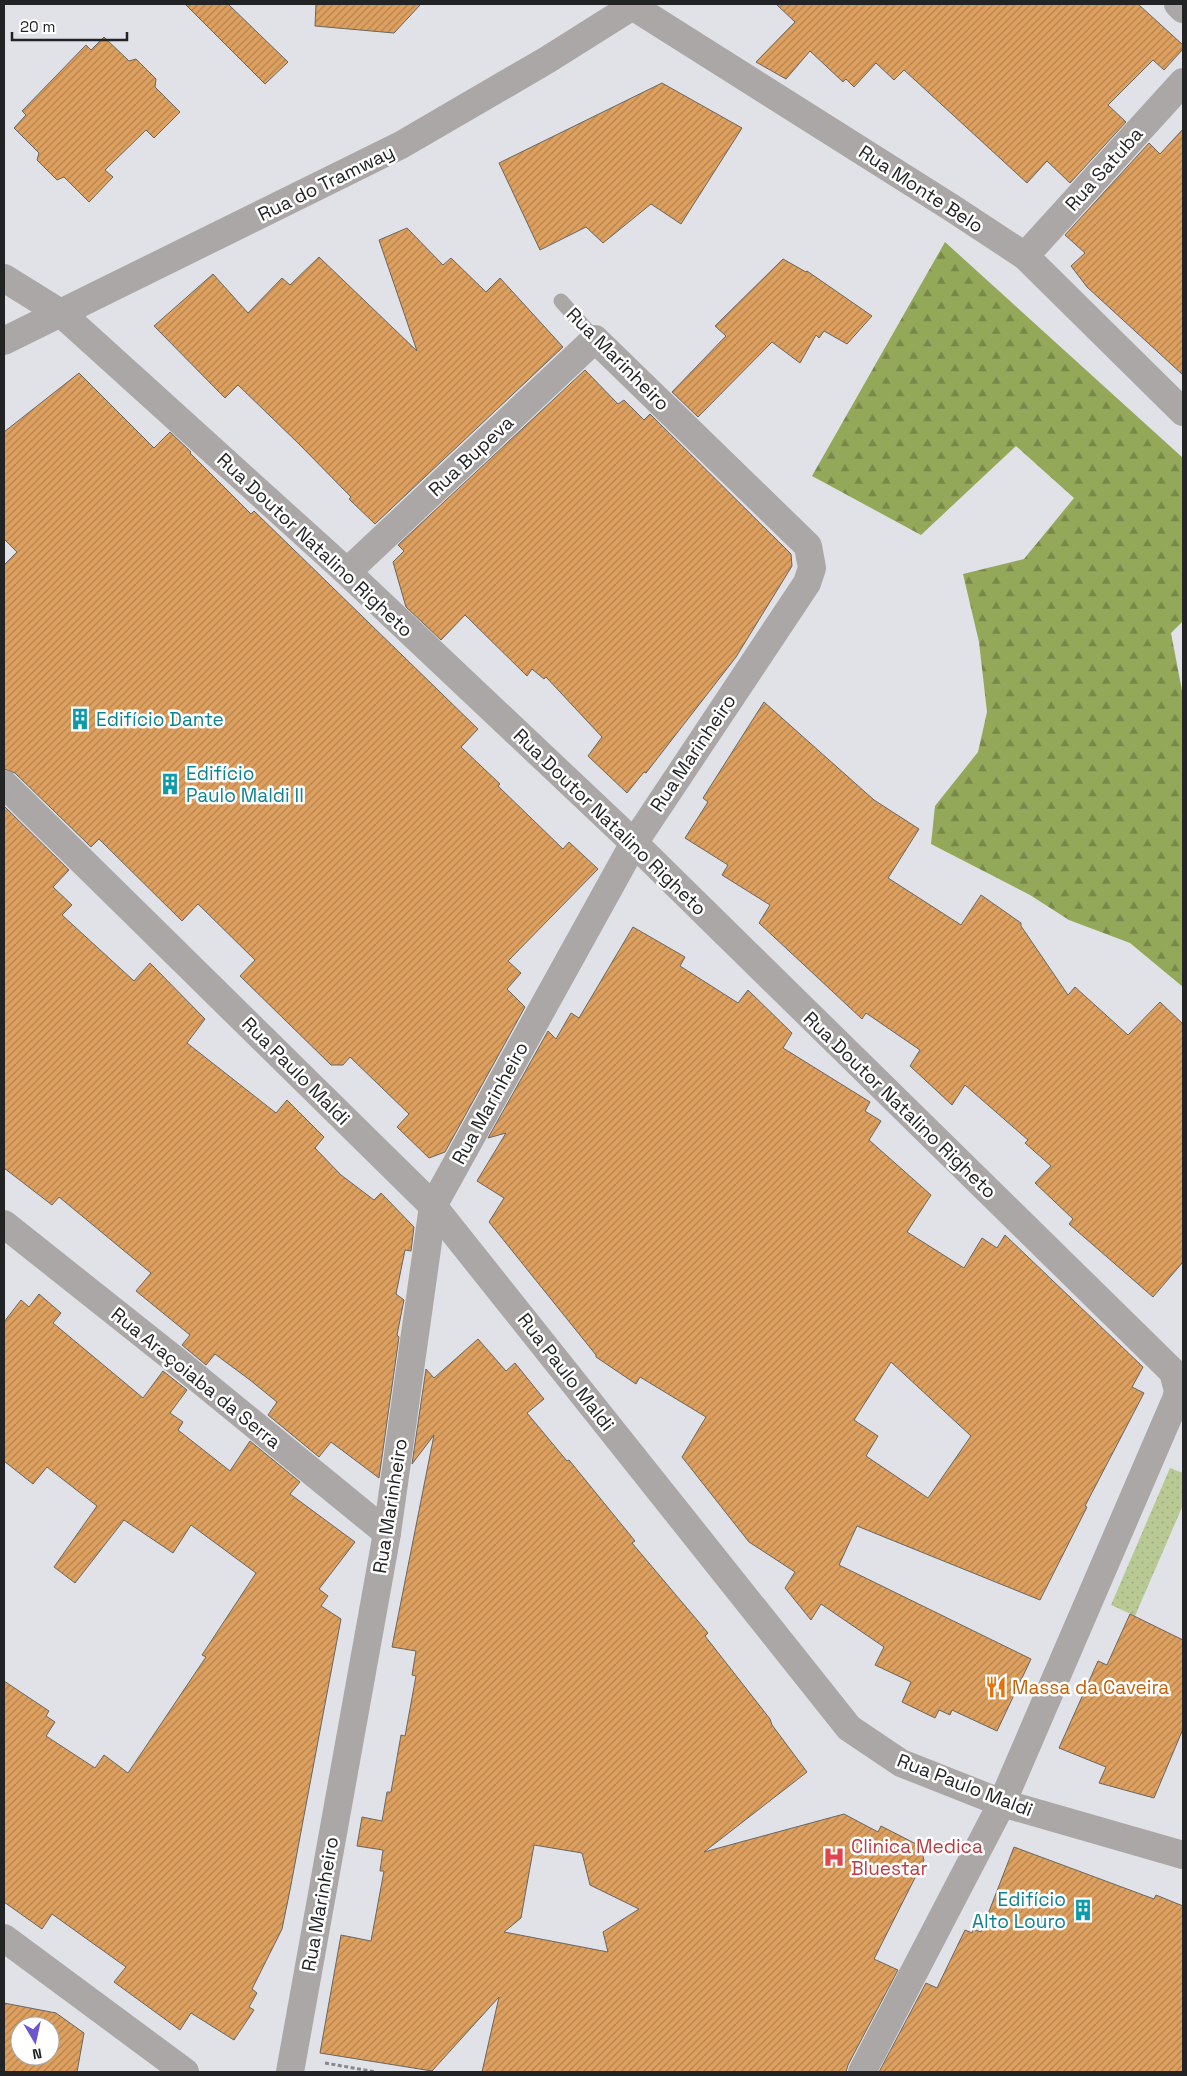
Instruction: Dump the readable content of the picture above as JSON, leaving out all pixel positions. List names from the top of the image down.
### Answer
{
  "streets": {
    "street": [
      "Rua Satuba",
      "Rua do Tramway",
      "Rua Monte Belo",
      "Rua Marinheiro",
      "Rua Bupeva",
      "Rua Doutor Natalino Righeto",
      "Rua Paulo Maldi",
      "Rua Araçoiaba da Serra"
    ]
  },
  "crossings": [
    ["Rua Satuba", "Rua Monte Belo"],
    ["Rua do Tramway", "Rua Monte Belo"],
    ["Rua do Tramway", "Rua Doutor Natalino Righeto"],
    ["Rua Marinheiro", "Rua Bupeva"],
    ["Rua Marinheiro", "Rua Doutor Natalino Righeto"],
    ["Rua Marinheiro", "Rua Paulo Maldi"],
    ["Rua Marinheiro", "Rua Araçoiaba da Serra"],
    ["Rua Bupeva", "Rua Doutor Natalino Righeto"],
    ["Rua Doutor Natalino Righeto", "Rua Paulo Maldi"]
  ],
  "places": {
    "building": ["Edifício Dante", "Edifício Paulo Maldi II", "Edifício Alto Louro"],
    "restaurant": ["Massa da Caveira"],
    "hospital": ["Clinica Medica Bluestar"]
  },
  "scale_bar": "20 m",
  "north": "bottom"
}
